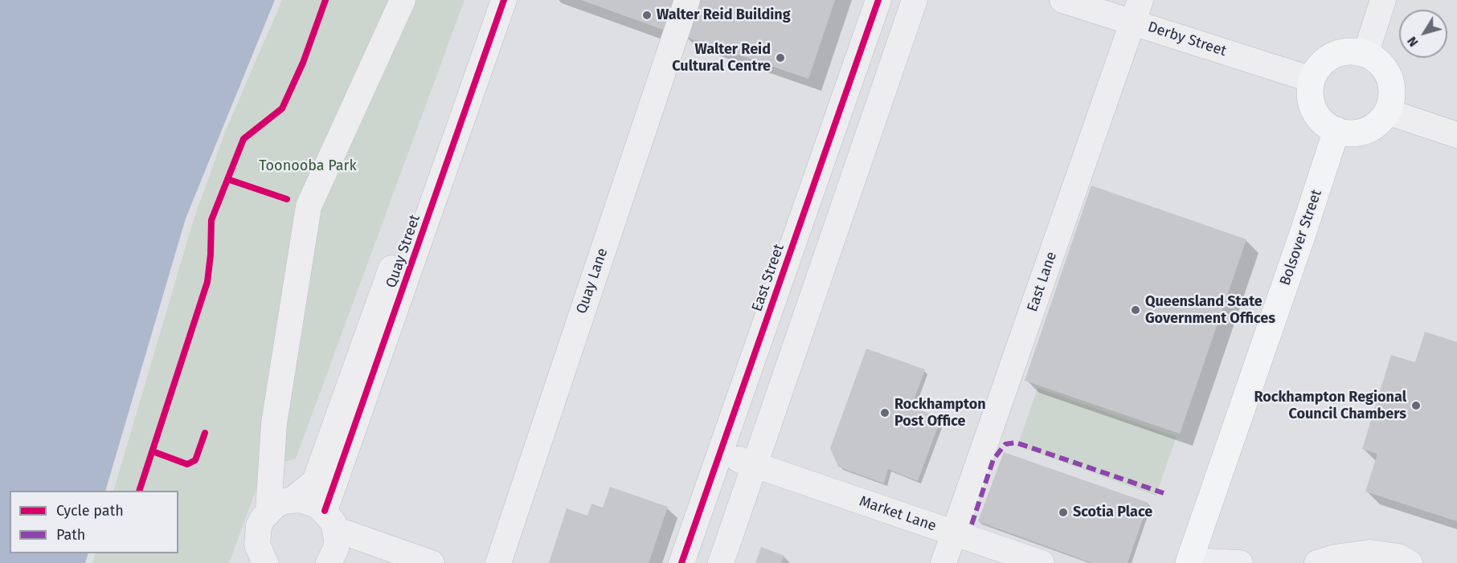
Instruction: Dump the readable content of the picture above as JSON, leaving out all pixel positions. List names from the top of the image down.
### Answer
{
  "streets": {
    "main road": ["Bolsover Street"],
    "street": [
      "Derby Street",
      "Quay Street",
      "East Street",
      "Quay Lane",
      "East Lane",
      "Market Lane"
    ]
  },
  "crossings": [
    ["Derby Street", "Bolsover Street"],
    ["Derby Street", "East Lane"],
    ["East Street", "Market Lane"],
    ["East Lane", "Market Lane"]
  ],
  "parks": ["Toonooba Park"],
  "places": [
    "Walter Reid Building",
    "Walter Reid Cultural Centre",
    "Queensland State Government Offices",
    "Rockhampton Regional Council Chambers",
    "Rockhampton Post Office",
    "Scotia Place"
  ],
  "legend": ["Cycle path", "Path"],
  "north": "bottom left"
}
